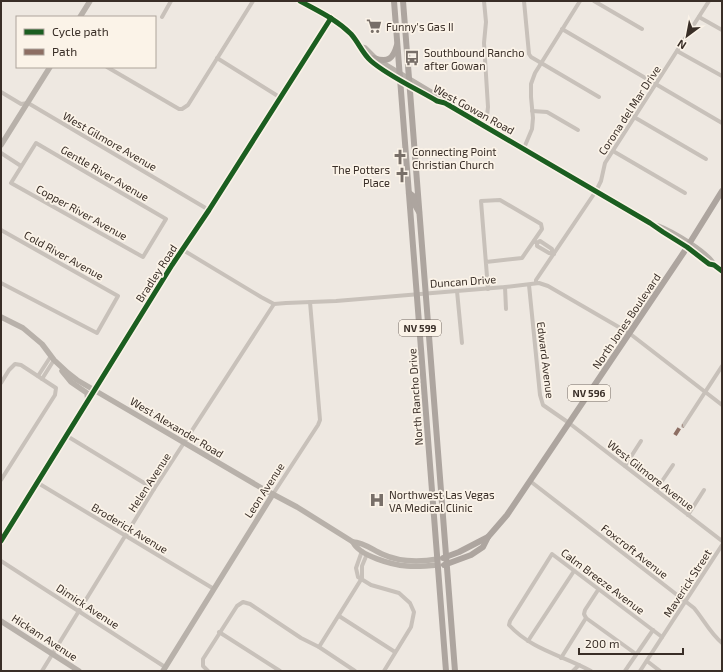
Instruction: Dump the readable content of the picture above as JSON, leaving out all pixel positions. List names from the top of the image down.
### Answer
{
  "streets": {
    "main road": [
      "North Jones Boulevard",
      "NV 599",
      "NV 596",
      "North Rancho Drive"
    ],
    "street": [
      "West Gowan Road",
      "Corona del Mar Drive",
      "West Gilmore Avenue",
      "Gentle River Avenue",
      "Copper River Avenue",
      "Cold River Avenue",
      "Bradley Road",
      "Duncan Drive",
      "Edward Avenue",
      "West Alexander Road",
      "Helen Avenue",
      "Leon Avenue",
      "Broderick Avenue",
      "Foxcroft Avenue",
      "Calm Breeze Avenue",
      "Maverick Street",
      "Dimick Avenue",
      "Hickam Avenue"
    ]
  },
  "crossings": [
    ["West Gowan Road", "Corona del Mar Drive"],
    ["West Gowan Road", "Bradley Road"],
    ["West Gowan Road", "North Jones Boulevard"],
    ["West Gowan Road", "North Rancho Drive"],
    ["West Gilmore Avenue", "Bradley Road"],
    ["West Gilmore Avenue", "North Jones Boulevard"],
    ["West Gilmore Avenue", "Edward Avenue"],
    ["Gentle River Avenue", "Copper River Avenue"],
    ["Bradley Road", "West Alexander Road"],
    ["Bradley Road", "Broderick Avenue"],
    ["Duncan Drive", "Edward Avenue"],
    ["Duncan Drive", "North Rancho Drive"],
    ["Duncan Drive", "Helen Avenue"],
    ["Duncan Drive", "Leon Avenue"],
    ["North Jones Boulevard", "Edward Avenue"],
    ["North Jones Boulevard", "North Rancho Drive"],
    ["North Jones Boulevard", "West Alexander Road"],
    ["North Jones Boulevard", "Foxcroft Avenue"],
    ["North Rancho Drive", "West Alexander Road"],
    ["West Alexander Road", "Helen Avenue"],
    ["West Alexander Road", "Leon Avenue"],
    ["Helen Avenue", "Broderick Avenue"],
    ["Helen Avenue", "Dimick Avenue"],
    ["Helen Avenue", "Hickam Avenue"],
    ["Leon Avenue", "Broderick Avenue"],
    ["Leon Avenue", "Dimick Avenue"],
    ["Foxcroft Avenue", "Maverick Street"],
    ["Calm Breeze Avenue", "Maverick Street"]
  ],
  "places": {
    "supermarket": ["Funny's Gas II"],
    "bus stop": ["Southbound Rancho after Gowan"],
    "church": ["Connecting Point Christian Church", "The Potters Place"],
    "hospital": ["Northwest Las Vegas VA Medical Clinic"]
  },
  "legend": ["Cycle path", "Path"],
  "scale_bar": "200 m",
  "north": "bottom left"
}
